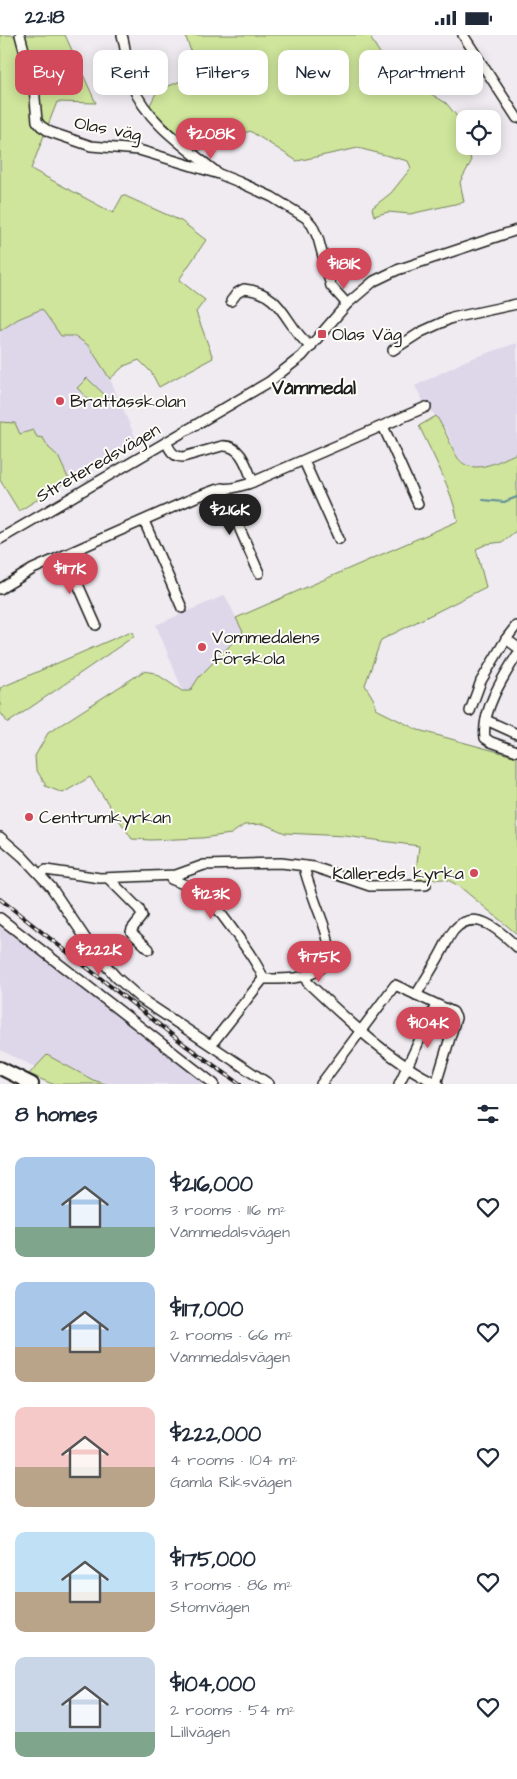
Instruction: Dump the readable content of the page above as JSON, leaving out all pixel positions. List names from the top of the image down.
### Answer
{
  "streets": {
    "street": ["Olas väg", "Streteredsvägen"]
  },
  "crossings": [
    ["Olas väg", "Streteredsvägen"]
  ],
  "districts": ["Våmmedal"],
  "places": {
    "transit": ["Olas Väg"],
    "other": [
      "Brattåsskolan",
      "Vommedalens förskola",
      "Centrumkyrkan",
      "Kållereds kyrka"
    ]
  },
  "page": {
    "status": "22:18",
    "chip": [
      "Buy",
      "Rent",
      "Filters",
      "New",
      "Apartment"
    ],
    "price": [
      "$208K",
      "$181K",
      "$216K",
      "$117K",
      "$123K",
      "$222K",
      "$175K",
      "$104K"
    ],
    "heading": "8 homes",
    "list": [
      {
        "name": "$216,000",
        "note": "3 rooms · 116 m² · Våmmedalsvägen"
      },
      {
        "name": "$117,000",
        "note": "2 rooms · 66 m² · Våmmedalsvägen"
      },
      {
        "name": "$222,000",
        "note": "4 rooms · 104 m² · Gamla Riksvägen"
      },
      {
        "name": "$175,000",
        "note": "3 rooms · 86 m² · Stomvägen"
      },
      {
        "name": "$104,000",
        "note": "2 rooms · 54 m² · Lillvägen"
      }
    ]
  }
}
